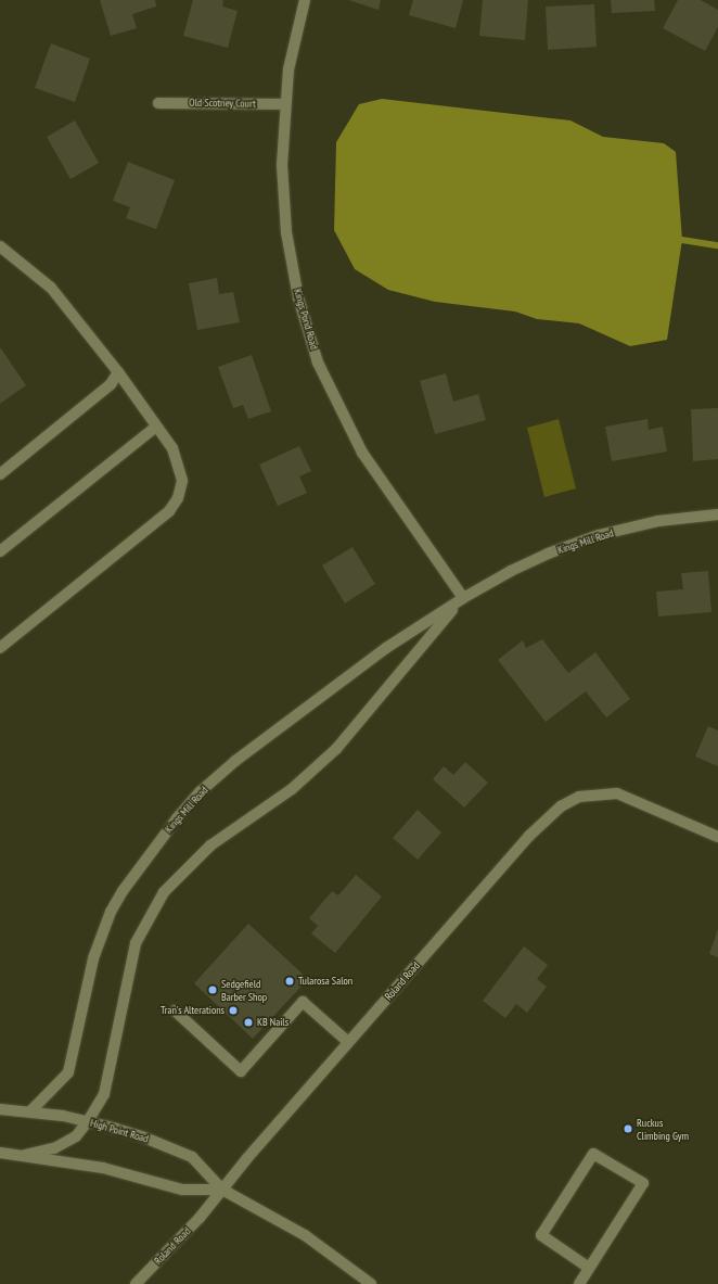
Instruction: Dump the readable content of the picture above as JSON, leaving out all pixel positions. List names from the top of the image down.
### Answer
{
  "streets": {
    "street": [
      "Old Scotney Court",
      "Kings Pond Road",
      "Kings Mill Road",
      "Roland Road",
      "High Point Road"
    ]
  },
  "crossings": [
    ["Old Scotney Court", "Kings Pond Road"],
    ["Kings Pond Road", "Kings Mill Road"],
    ["Kings Mill Road", "High Point Road"],
    ["Roland Road", "High Point Road"]
  ],
  "places": [
    "Tularosa Salon",
    "Sedgefield Barber Shop",
    "Tran's Alterations",
    "KB Nails",
    "Ruckus Climbing Gym"
  ]
}
